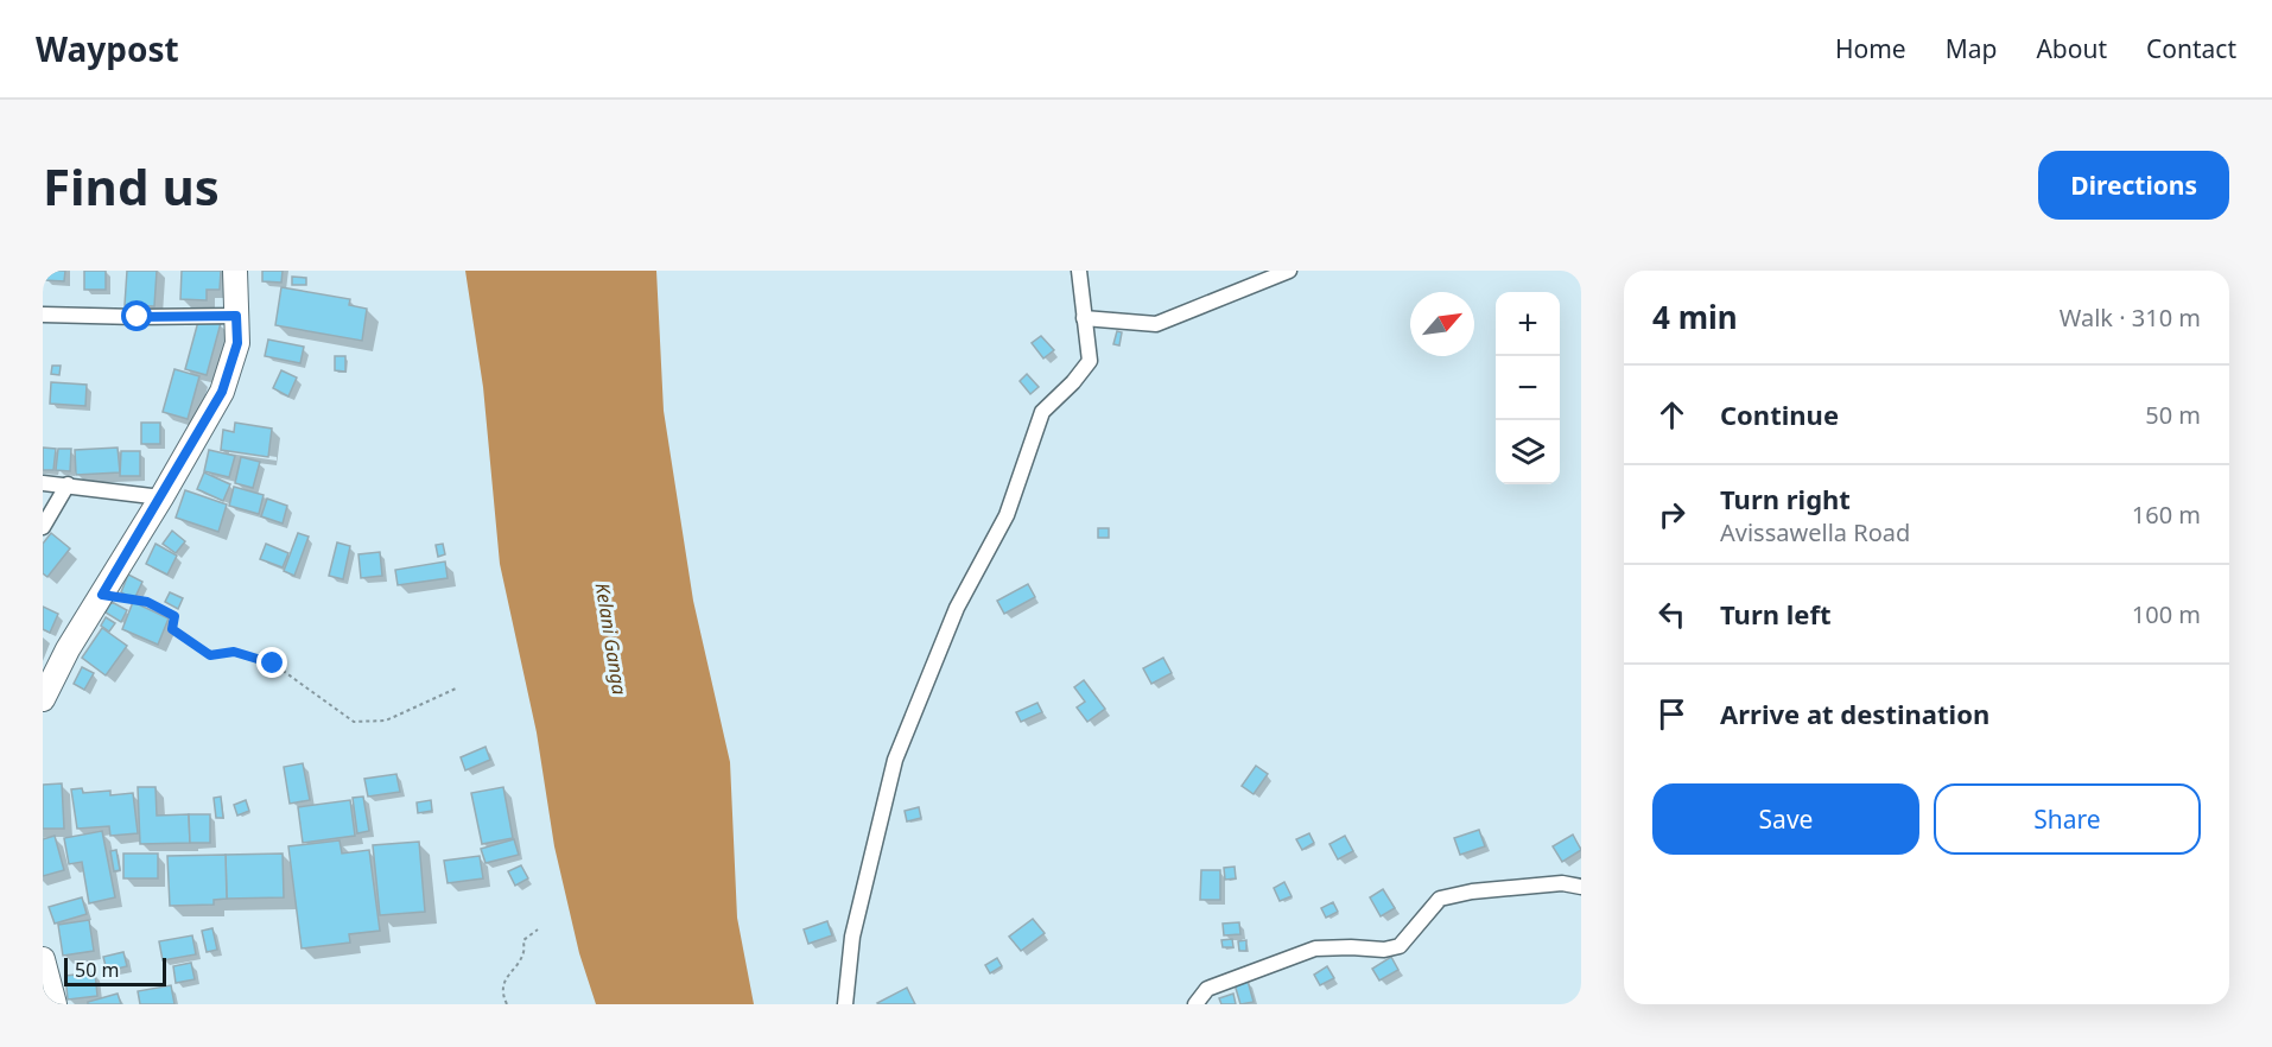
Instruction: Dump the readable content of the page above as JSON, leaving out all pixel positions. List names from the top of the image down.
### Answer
{
  "water": ["Kelani Ganga"],
  "scale_bar": "50 m",
  "north": "top right",
  "page": {
    "header": "Waypost",
    "nav": [
      "Home",
      "Map",
      "About",
      "Contact"
    ],
    "buttons": [
      "Directions",
      ["Save", "Share"]
    ],
    "title": "Find us",
    "heading": ["4 min", "Walk · 310 m"],
    "map_buttons": ["+", "−"],
    "list": [
      ["Continue", "50 m"],
      ["Turn right", "Avissawella Road", "160 m"],
      ["Turn left", "100 m"],
      "Arrive at destination"
    ],
    "scale": "50 m"
  }
}
